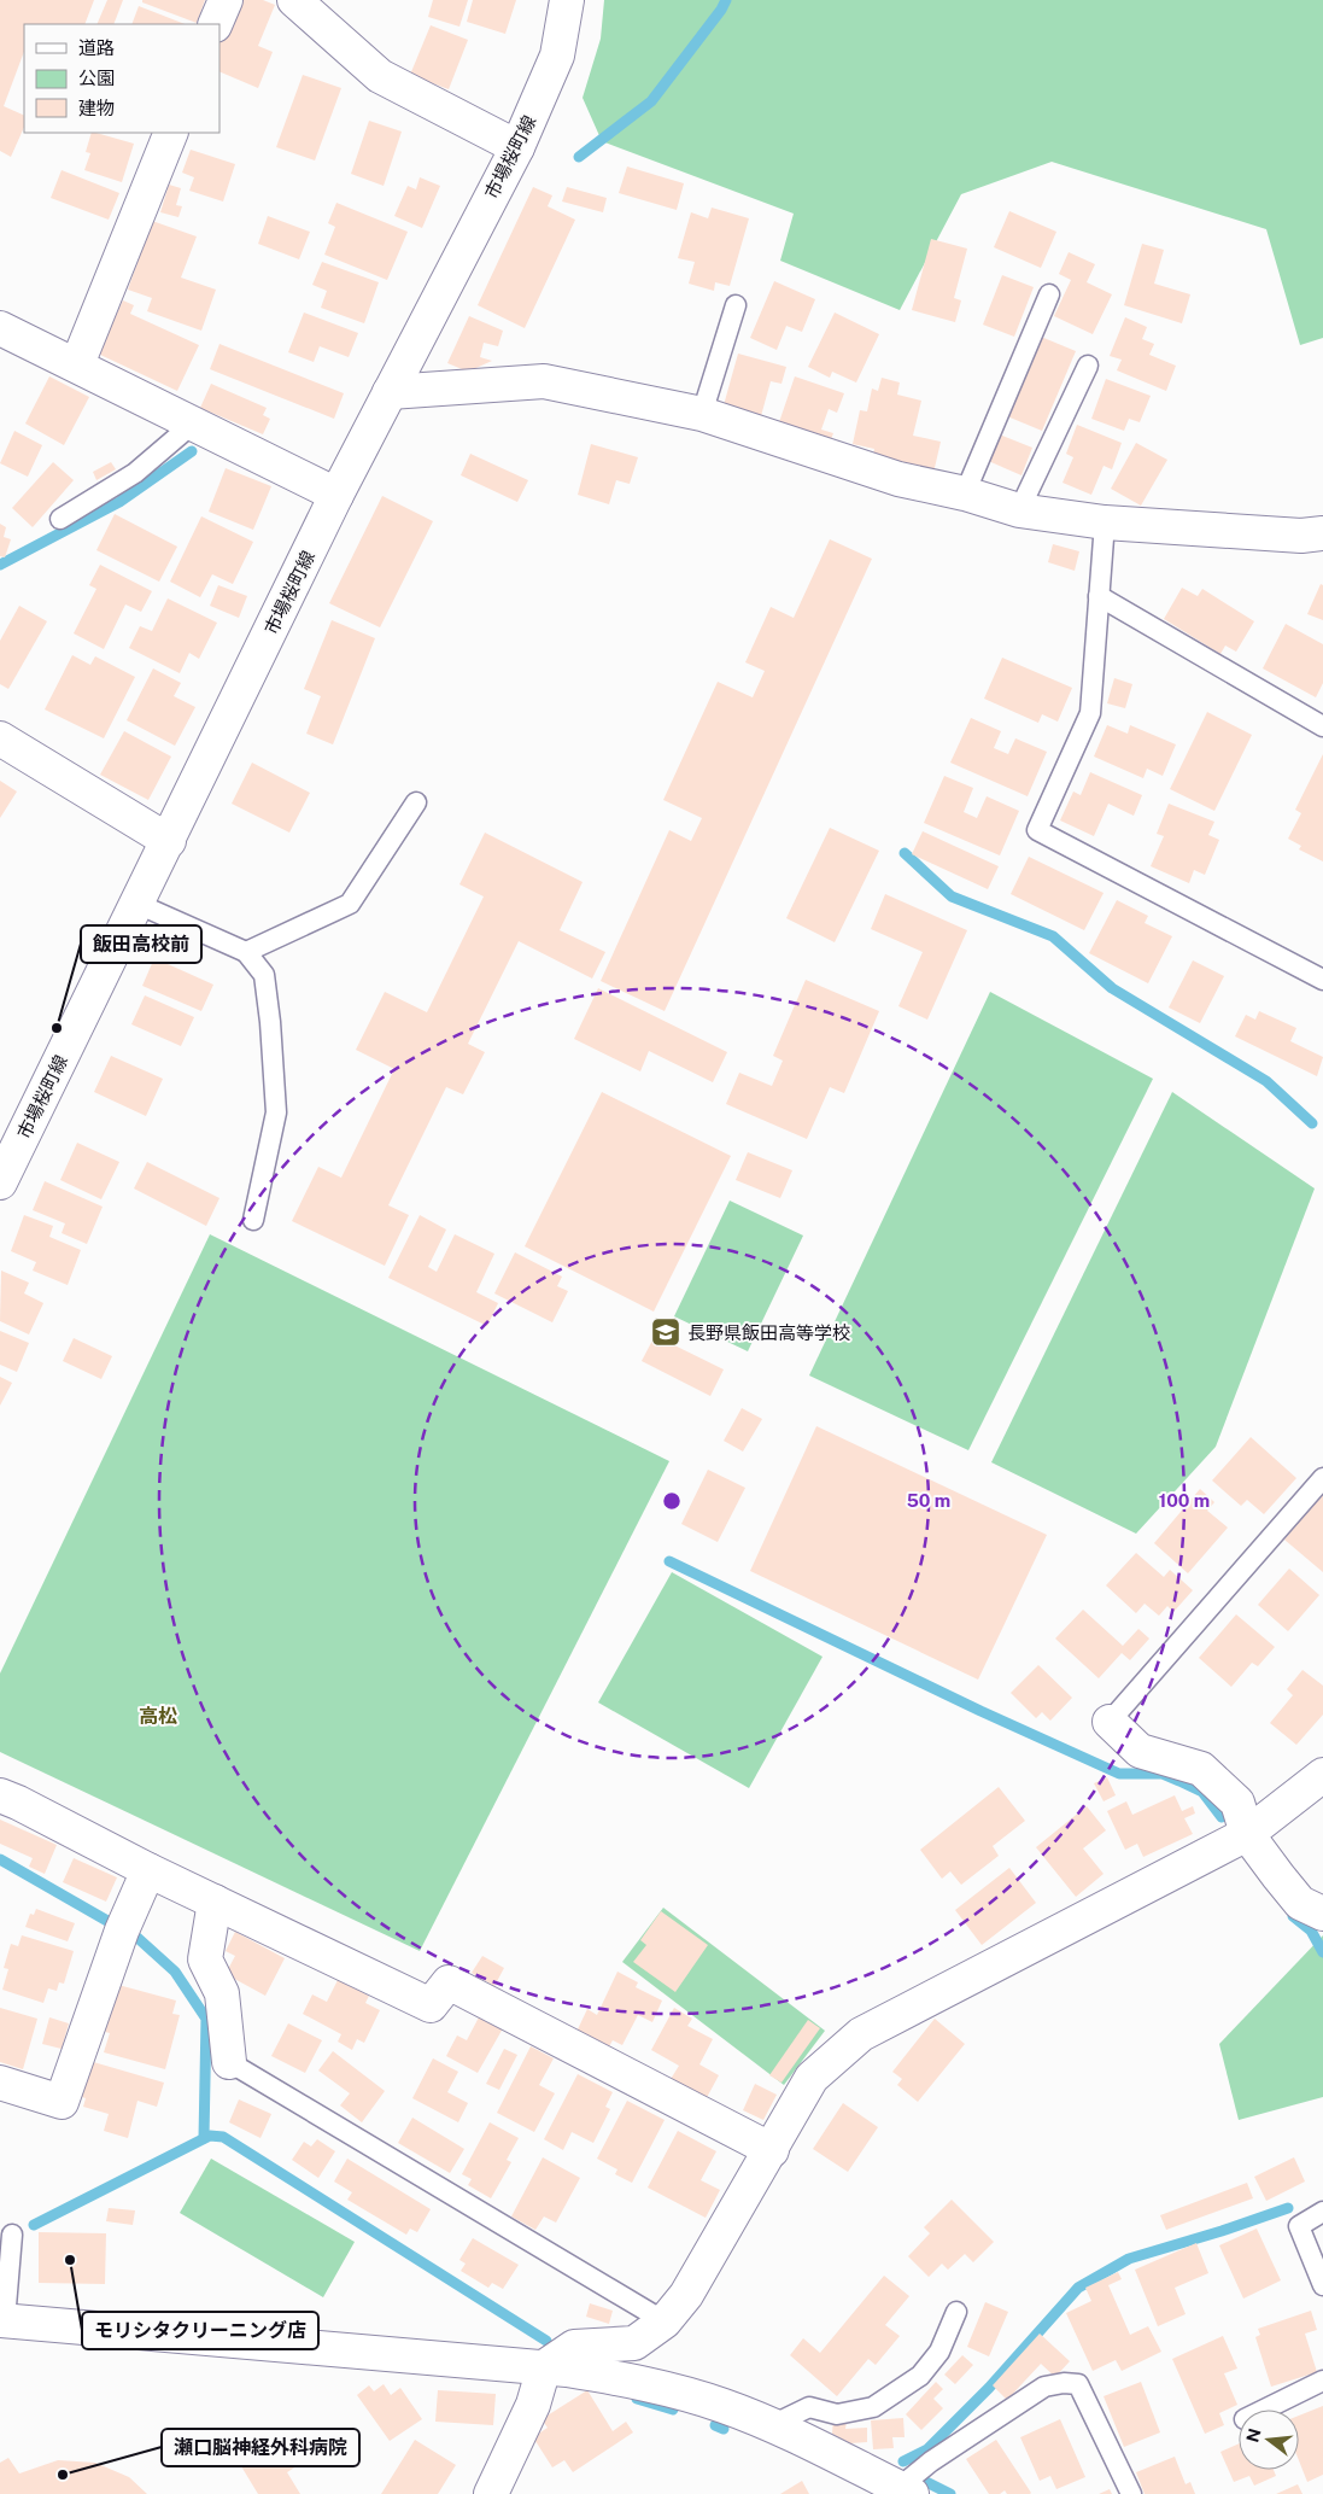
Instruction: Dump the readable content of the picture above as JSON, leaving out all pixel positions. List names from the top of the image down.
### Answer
{
  "streets": {
    "street": ["市場桜町線"]
  },
  "districts": ["高松"],
  "places": {
    "other": ["飯田高校前", "モリシタクリーニング店", "瀬口脳神経外科病院"],
    "school or university": ["長野県飯田高等学校"]
  },
  "legend": ["道路", "公園", "建物"],
  "north": "left",
  "rings": ["50 m", "100 m"]
}
